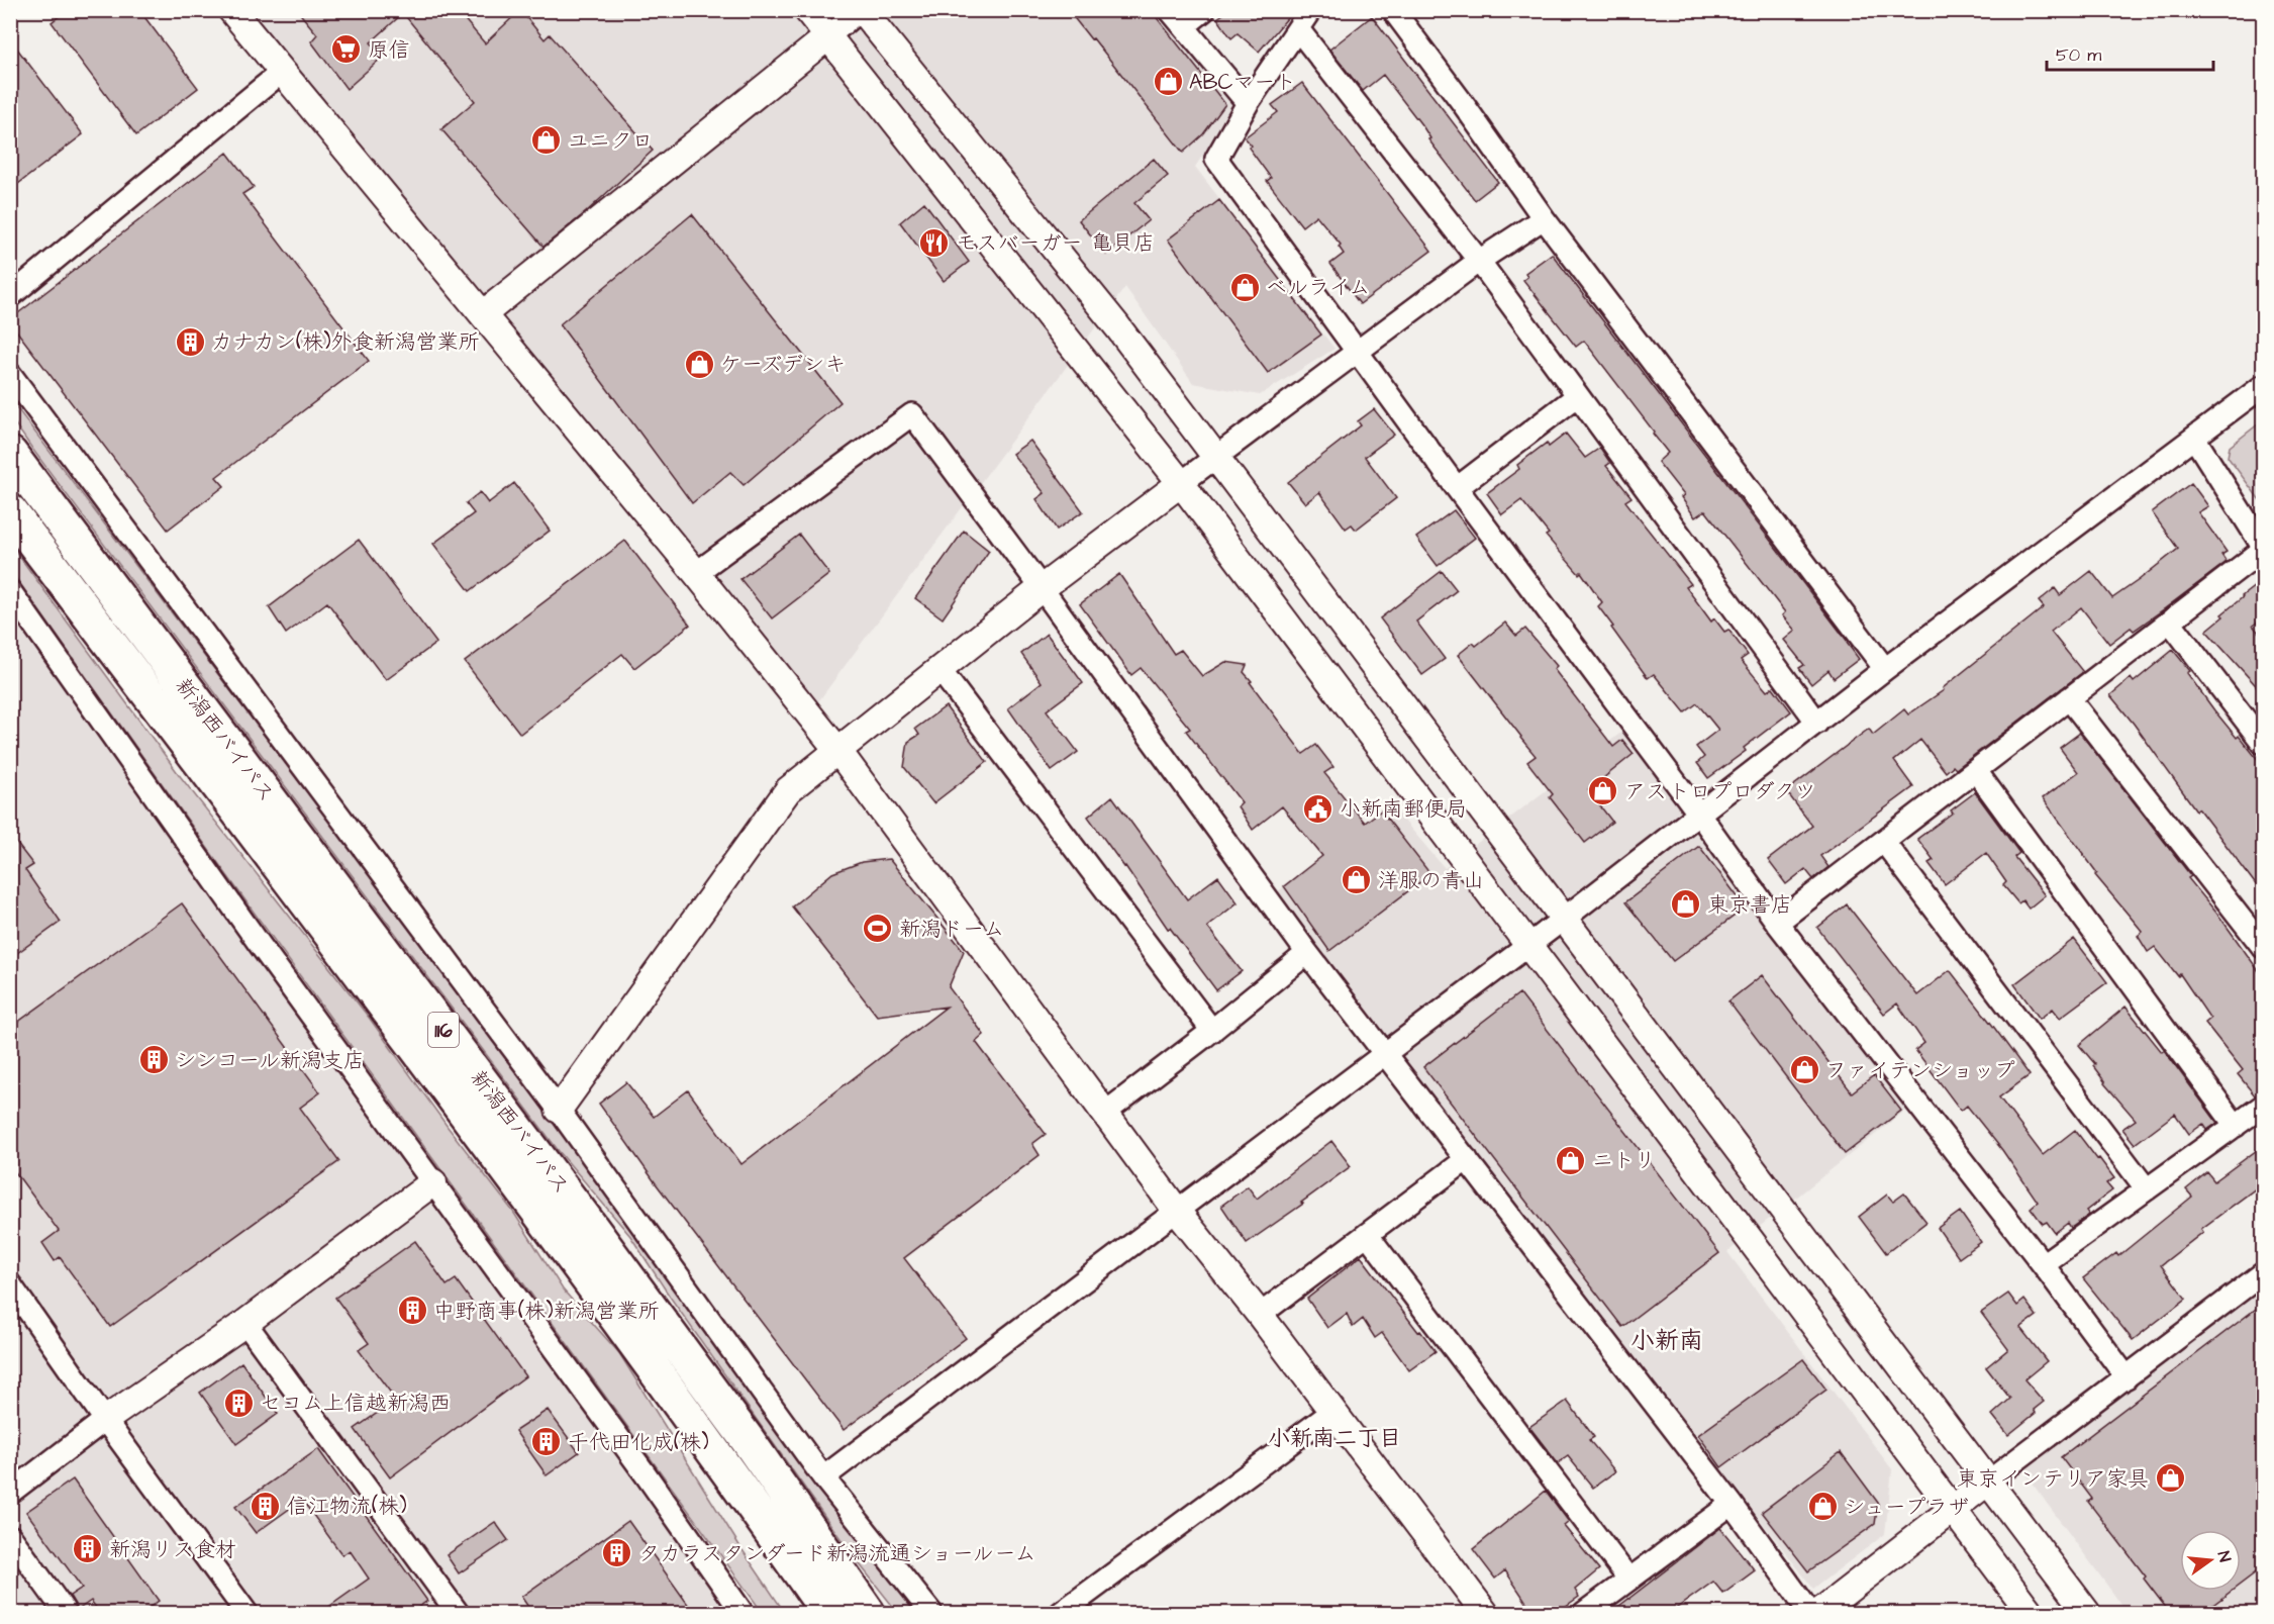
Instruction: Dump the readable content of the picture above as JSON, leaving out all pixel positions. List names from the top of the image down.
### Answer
{
  "streets": {
    "highway": ["新潟西バイパス", "116"]
  },
  "districts": ["小新南", "小新南二丁目"],
  "places": {
    "supermarket": ["原信"],
    "shop": [
      "ABCマート",
      "ユニクロ",
      "ベルライム",
      "ケーズデンキ",
      "アストロプロダクツ",
      "洋服の青山",
      "東京書店",
      "ファイテンショップ",
      "ニトリ",
      "東京インテリア家具",
      "シュープラザ"
    ],
    "restaurant": ["モスバーガー 亀貝店"],
    "building": [
      "カナカン(株)外食新潟営業所",
      "シンコール新潟支店",
      "中野商事(株)新潟営業所",
      "セコム上信越新潟西",
      "千代田化成(株)",
      "信江物流(株)",
      "新潟リス食材",
      "タカラスタンダード新潟流通ショールーム"
    ],
    "public building": ["小新南郵便局"],
    "sports": ["新潟ドーム"]
  },
  "scale_bar": "50 m",
  "north": "right"
}
